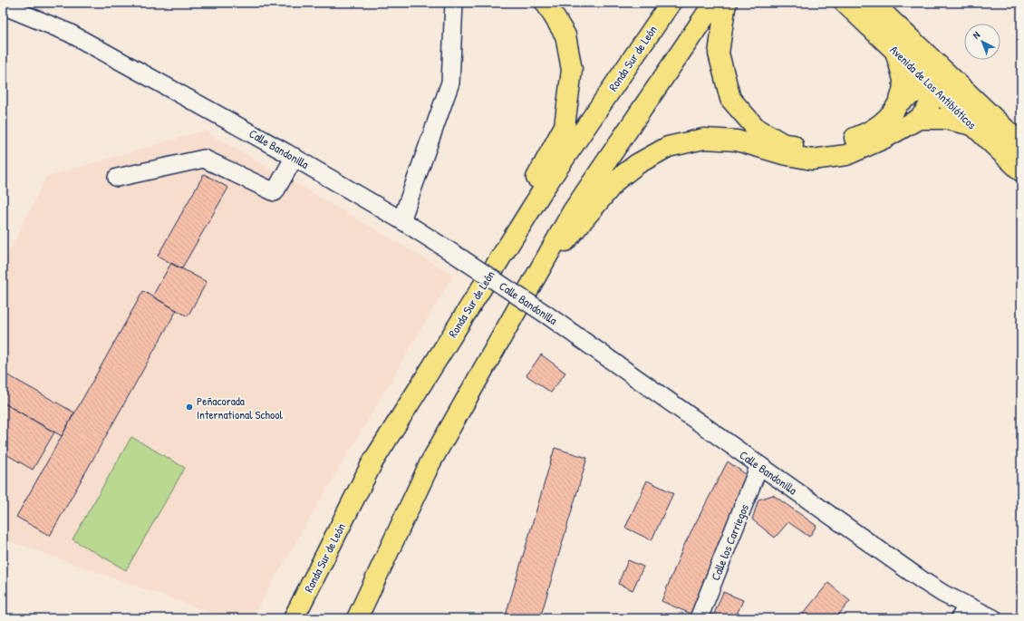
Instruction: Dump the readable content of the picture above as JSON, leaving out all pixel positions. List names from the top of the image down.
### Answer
{
  "streets": {
    "main road": ["Ronda Sur de León", "Avenida de Los Antibióticos"],
    "street": ["Calle Bandonilla", "Calle los Carriegos"]
  },
  "crossings": [
    ["Calle Bandonilla", "Calle los Carriegos"]
  ],
  "places": ["Peñacorada International School"],
  "north": "top left"
}
